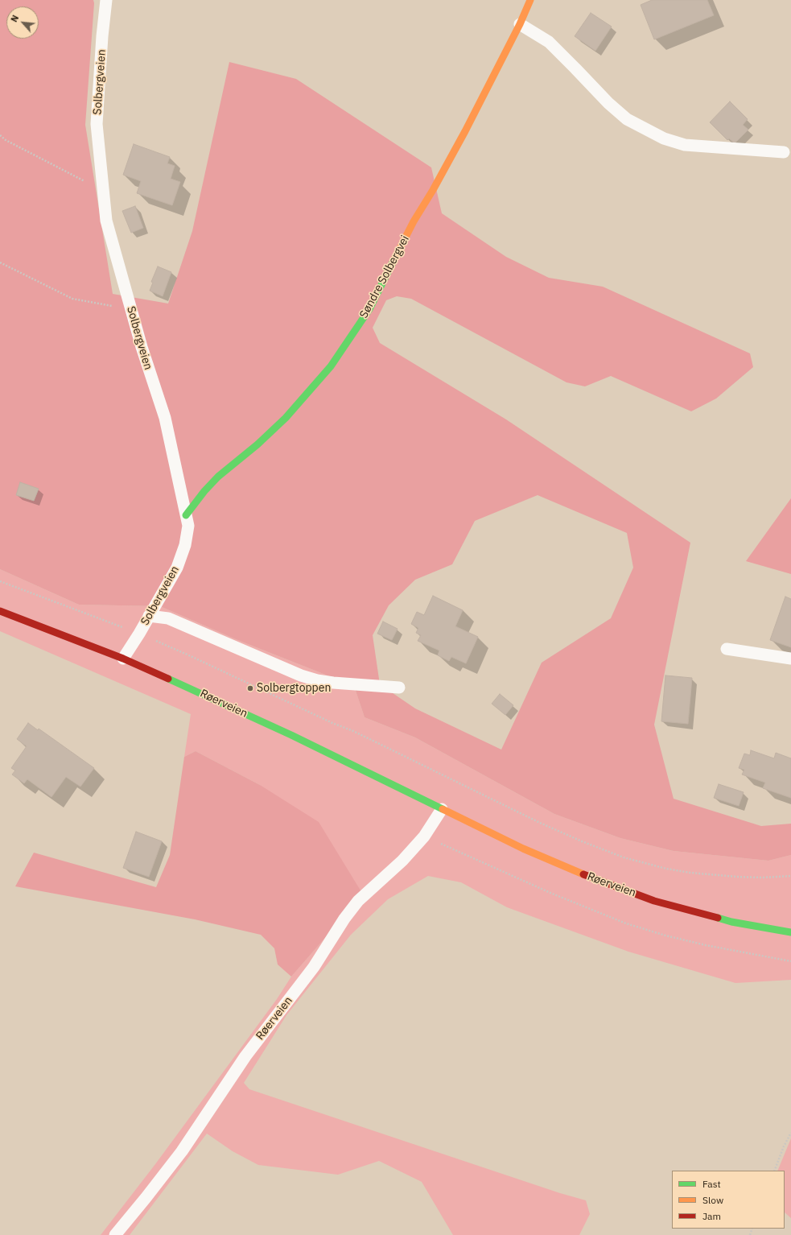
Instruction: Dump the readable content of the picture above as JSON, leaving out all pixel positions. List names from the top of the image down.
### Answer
{
  "streets": {
    "main road": ["Søndre Solbergvei", "Røerveien"],
    "lane": ["Solbergveien"]
  },
  "crossings": [
    ["Solbergveien", "Søndre Solbergvei"],
    ["Solbergveien", "Røerveien"]
  ],
  "places": ["Solbergtoppen"],
  "legend": ["Fast", "Slow", "Jam"],
  "north": "top left"
}
